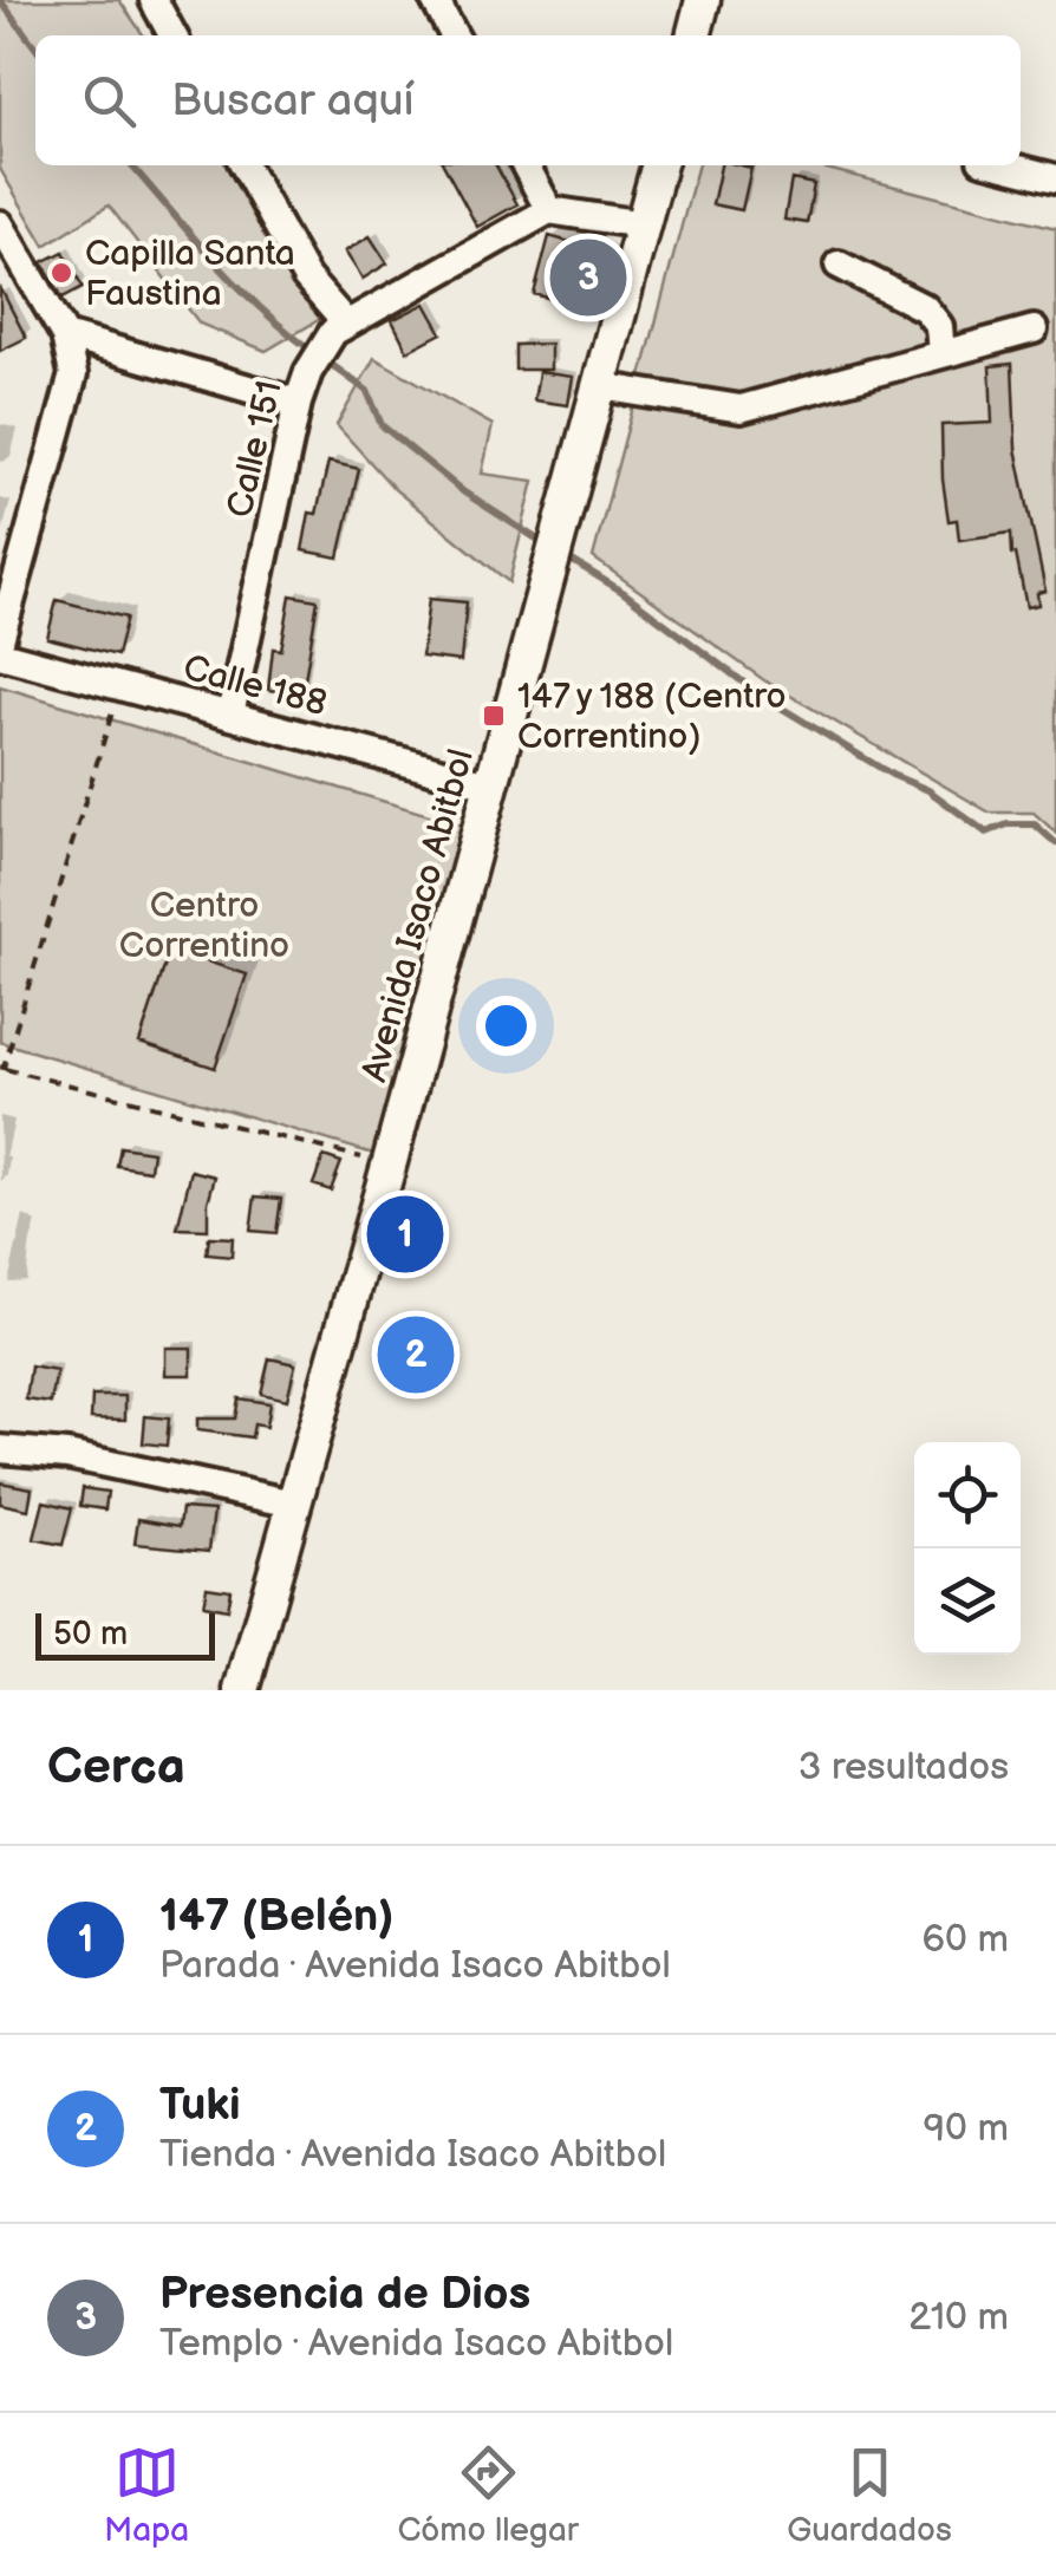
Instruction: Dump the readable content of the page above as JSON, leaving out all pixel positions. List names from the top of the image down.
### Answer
{
  "streets": {
    "main road": ["Avenida Isaco Abitbol"],
    "street": ["Calle 151", "Calle 188"]
  },
  "crossings": [
    ["Calle 151", "Calle 188"],
    ["Calle 188", "Avenida Isaco Abitbol"]
  ],
  "parks": ["Centro Correntino"],
  "places": {
    "other": ["Capilla Santa Faustina"],
    "transit": ["147 y 188 (Centro Correntino)"]
  },
  "scale_bar": "50 m",
  "page": {
    "search": "Buscar aquí",
    "pins": ["3", "1", "2"],
    "scale": "50 m",
    "heading": ["Cerca", "3 resultados"],
    "list": [
      {
        "mark": "1",
        "name": "147 (Belén)",
        "note": "Parada · Avenida Isaco Abitbol",
        "value": "60 m"
      },
      {
        "mark": "2",
        "name": "Tuki",
        "note": "Tienda · Avenida Isaco Abitbol",
        "value": "90 m"
      },
      {
        "mark": "3",
        "name": "Presencia de Dios",
        "note": "Templo · Avenida Isaco Abitbol",
        "value": "210 m"
      }
    ],
    "nav": ["Mapa", "Cómo llegar", "Guardados"]
  }
}
